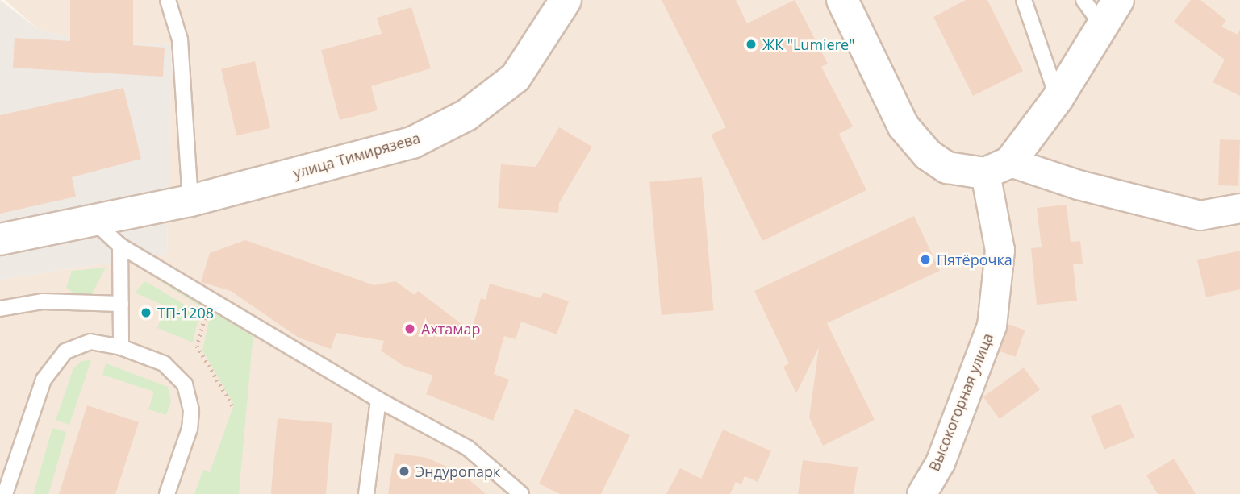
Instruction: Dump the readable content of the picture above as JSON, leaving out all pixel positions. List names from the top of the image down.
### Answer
{
  "streets": {
    "street": ["улица Тимирязева", "Высокогорная улица"]
  },
  "places": [
    "ЖК \"Lumiere\"",
    "Пятёрочка",
    "ТП-1208",
    "Ахтамар",
    "Эндуропарк"
  ]
}
